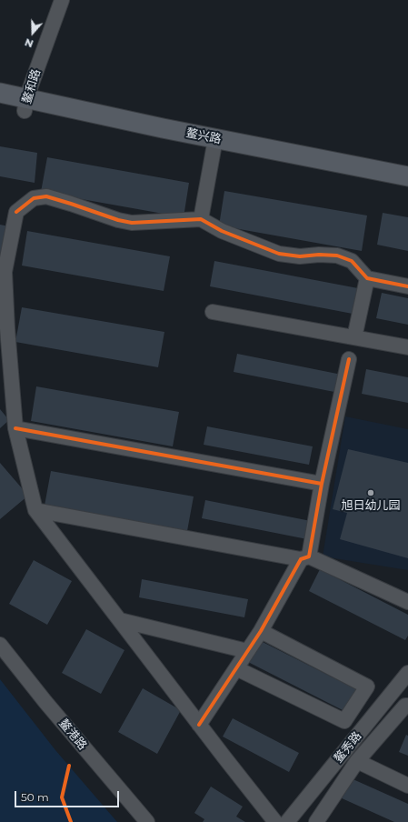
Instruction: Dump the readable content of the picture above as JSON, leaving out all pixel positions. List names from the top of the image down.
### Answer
{
  "streets": {
    "main road": ["鳌兴路"],
    "street": ["鳌和路", "鳌港路", "鳌秀路"]
  },
  "crossings": [
    ["鳌和路", "鳌兴路"]
  ],
  "places": ["旭日幼儿园"],
  "scale_bar": "50 m",
  "north": "bottom"
}
